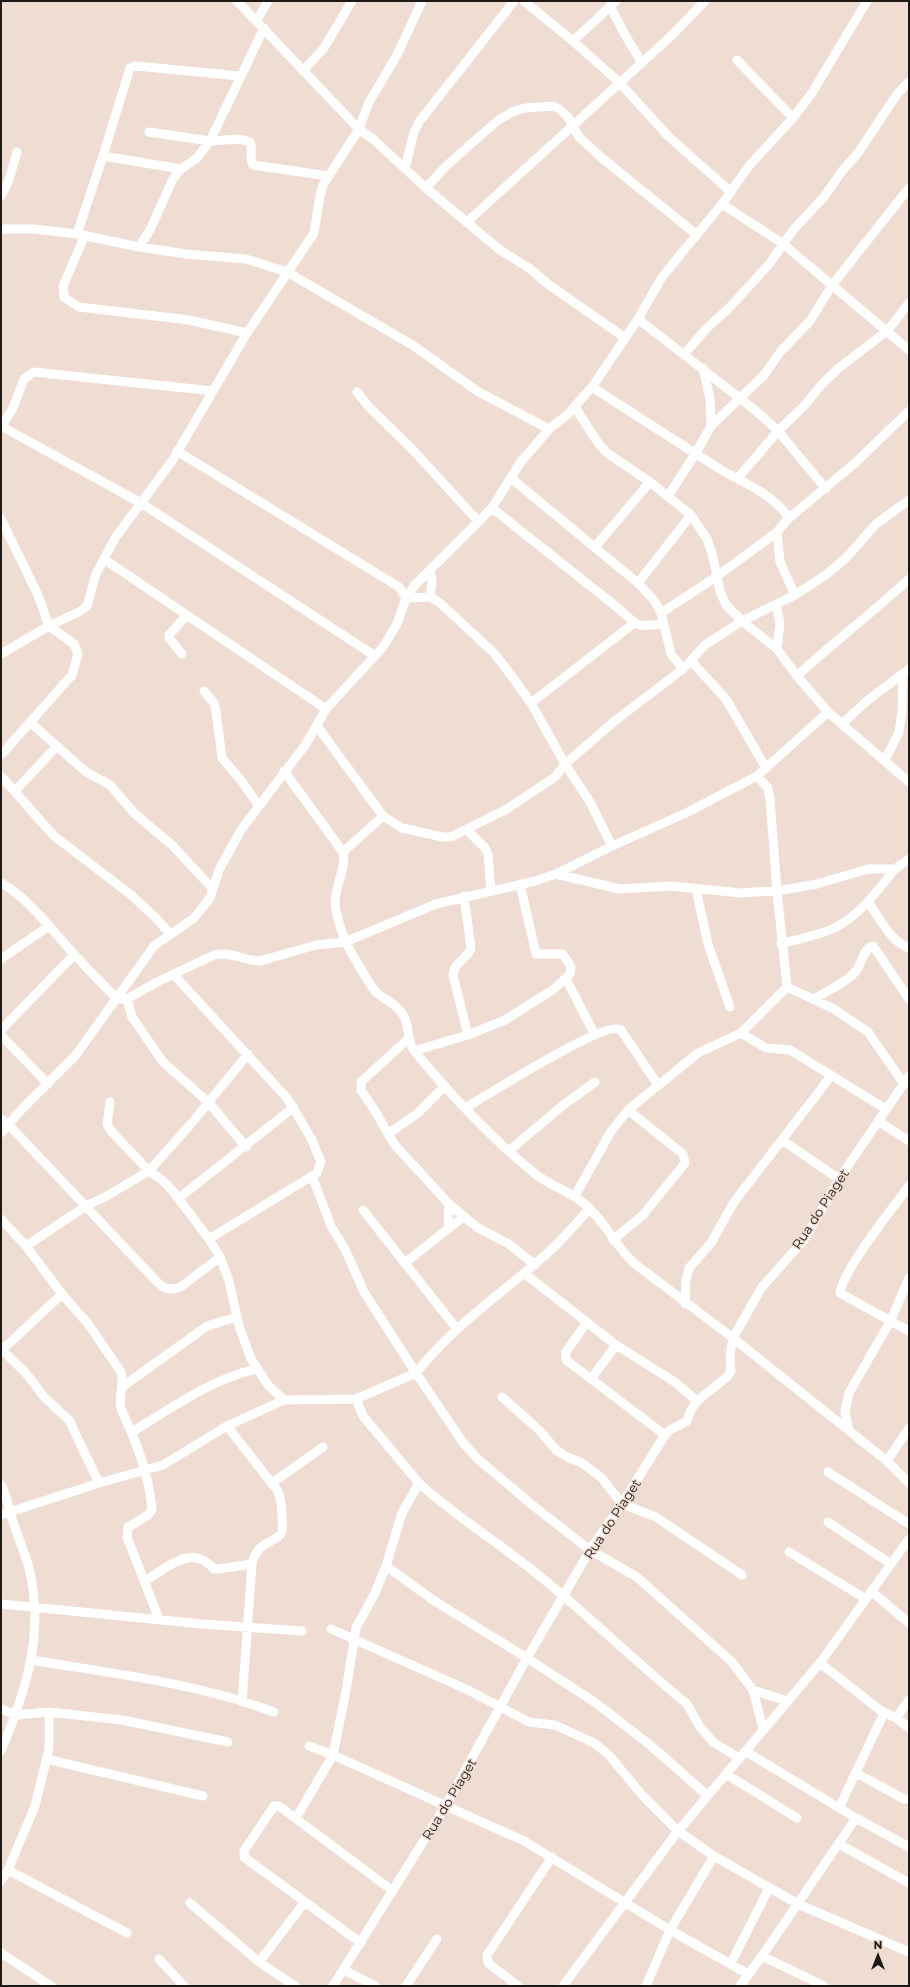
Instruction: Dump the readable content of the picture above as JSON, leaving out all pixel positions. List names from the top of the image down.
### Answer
{
  "streets": {
    "street": ["Rua do Piaget"]
  },
  "north": "top"
}
